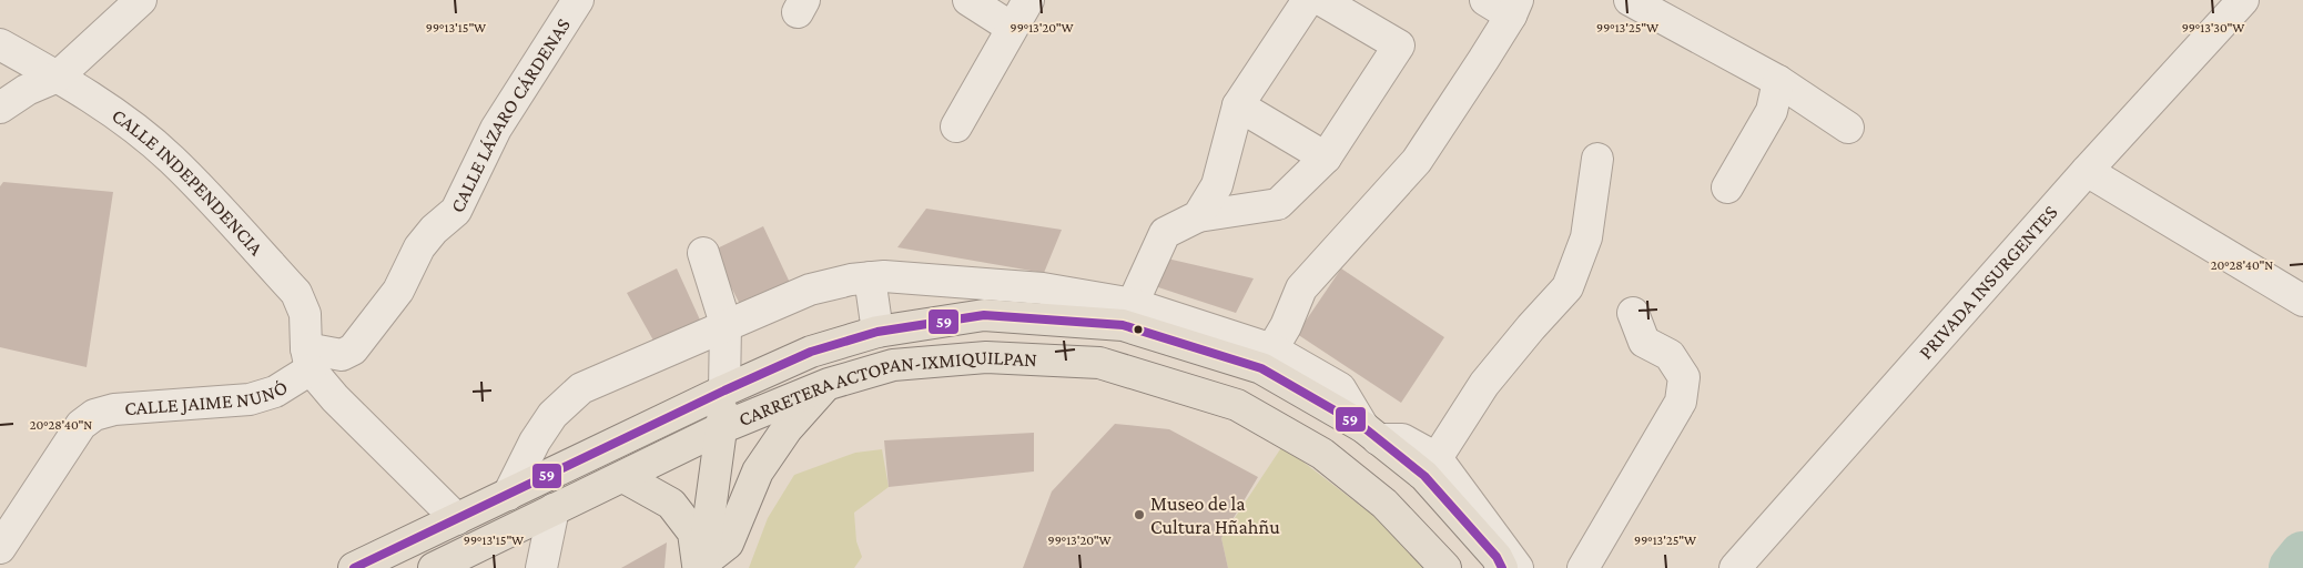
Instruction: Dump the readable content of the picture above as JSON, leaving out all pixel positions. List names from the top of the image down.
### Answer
{
  "streets": {
    "main road": ["CARRETERA ACTOPAN-IXMIQUILPAN"],
    "street": [
      "CALLE LÁZARO CÁRDENAS",
      "CALLE INDEPENDENCIA",
      "PRIVADA INSURGENTES",
      "CALLE JAIME NUNÓ"
    ]
  },
  "crossings": [
    ["CALLE LÁZARO CÁRDENAS", "CALLE INDEPENDENCIA"],
    ["CALLE LÁZARO CÁRDENAS", "CALLE JAIME NUNÓ"],
    ["CALLE INDEPENDENCIA", "CALLE JAIME NUNÓ"]
  ],
  "places": ["Museo de la Cultura Hñahñu"],
  "lines": ["transit line 59"],
  "coordinates": [
    "99°13'15\"W",
    "99°13'20\"W",
    "99°13'25\"W",
    "99°13'30\"W",
    "20°28'40\"N"
  ]
}
